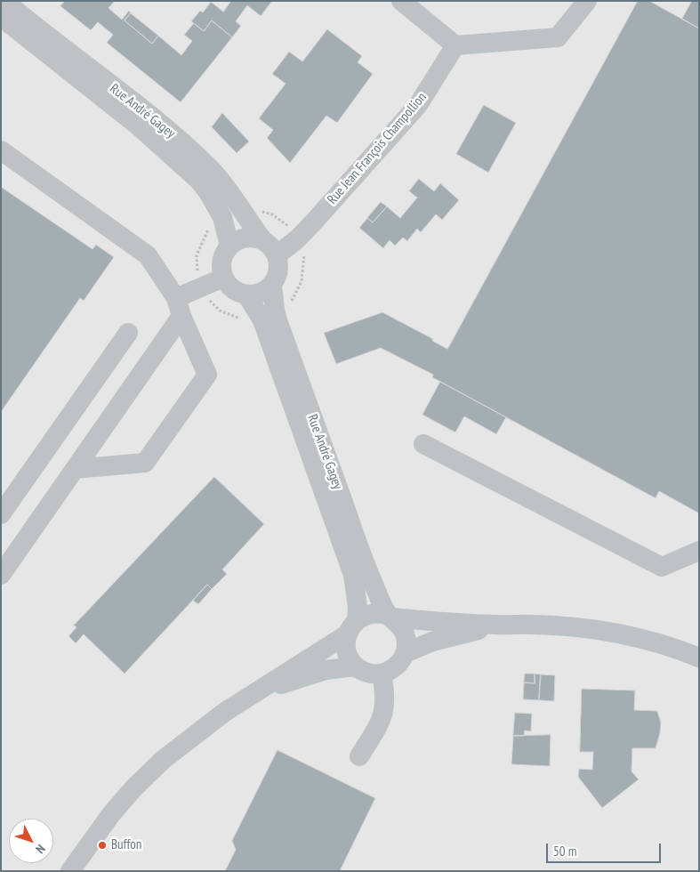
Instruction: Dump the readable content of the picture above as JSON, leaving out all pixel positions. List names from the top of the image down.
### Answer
{
  "streets": {
    "street": ["Rue André Gagey", "Rue Jean François Champollion"]
  },
  "crossings": [
    ["Rue André Gagey", "Rue Jean François Champollion"]
  ],
  "places": ["Buffon"],
  "scale_bar": "50 m",
  "north": "bottom right"
}
